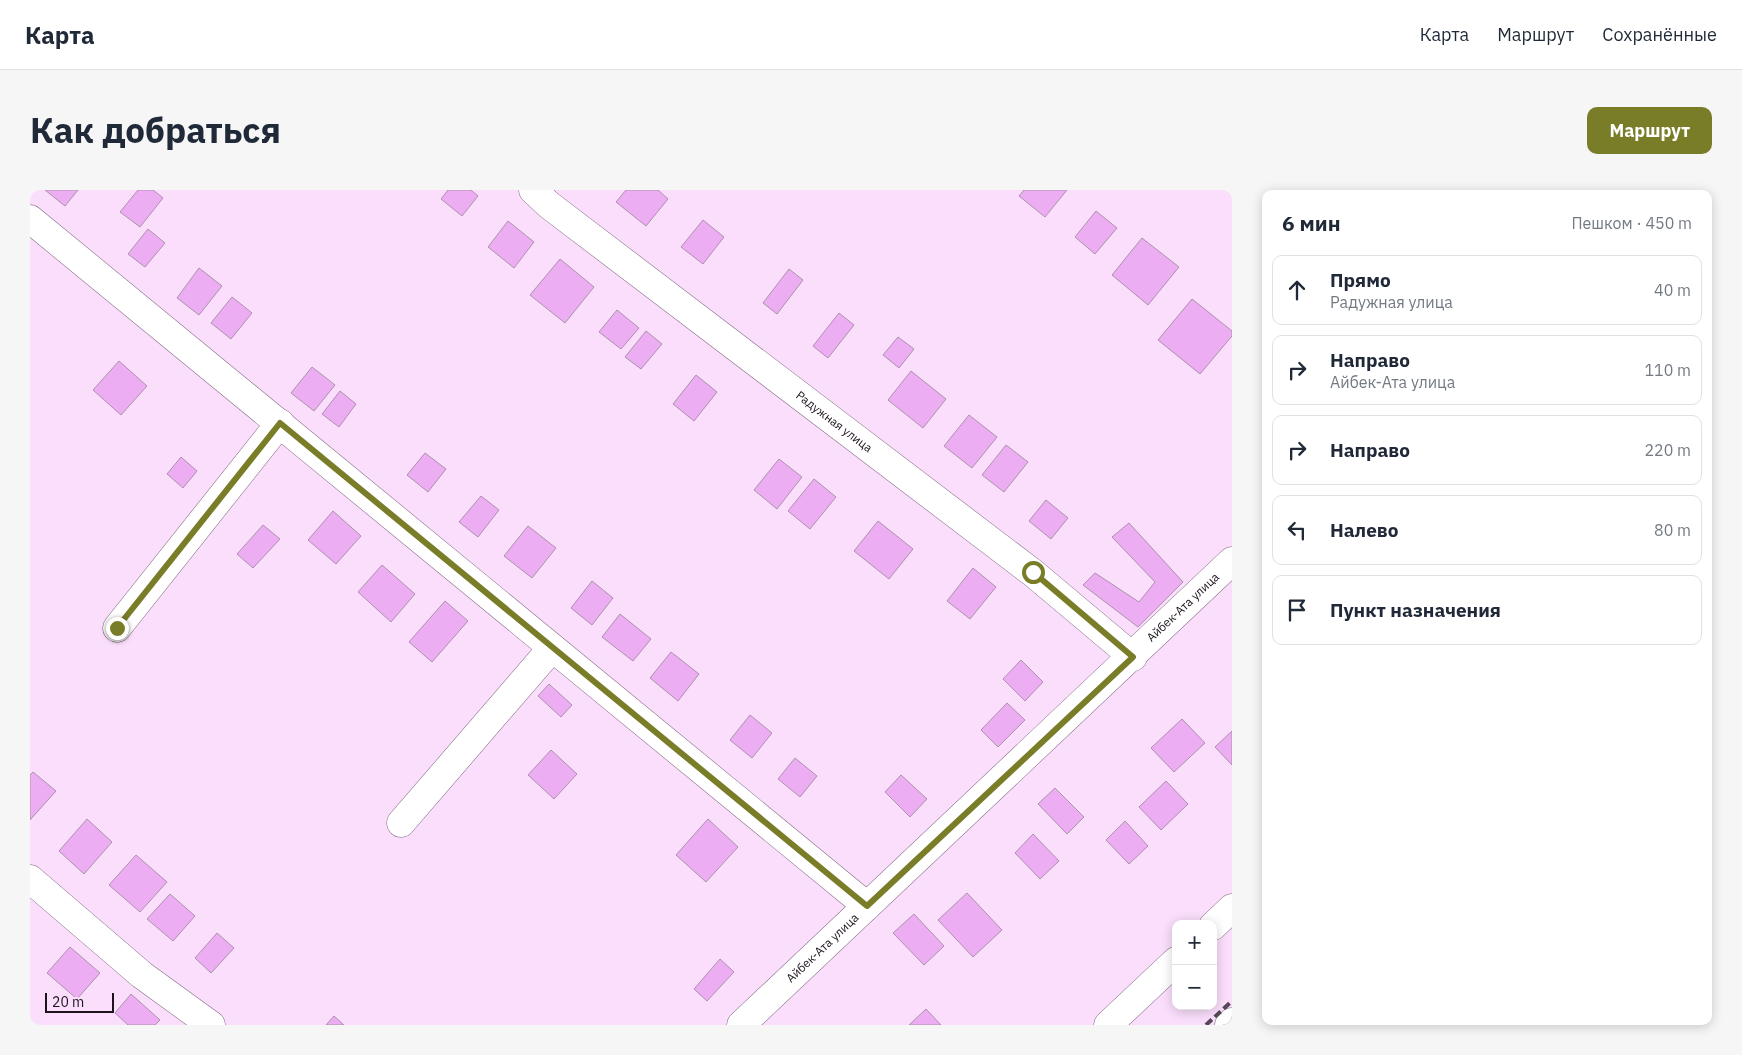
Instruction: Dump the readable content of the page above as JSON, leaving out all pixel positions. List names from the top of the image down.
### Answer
{
  "streets": {
    "street": ["Радужная улица", "Айбек-Ата улица"]
  },
  "crossings": [
    ["Радужная улица", "Айбек-Ата улица"]
  ],
  "scale_bar": "20 m",
  "page": {
    "header": "Карта",
    "nav": ["Карта", "Маршрут", "Сохранённые"],
    "title": "Как добраться",
    "buttons": "Маршрут",
    "heading": ["6 мин", "Пешком · 450 m"],
    "list": [
      ["Прямо", "Радужная улица", "40 m"],
      ["Направо", "Айбек-Ата улица", "110 m"],
      ["Направо", "220 m"],
      ["Налево", "80 m"],
      "Пункт назначения"
    ],
    "map_buttons": ["+", "−"],
    "scale": "20 m"
  }
}
